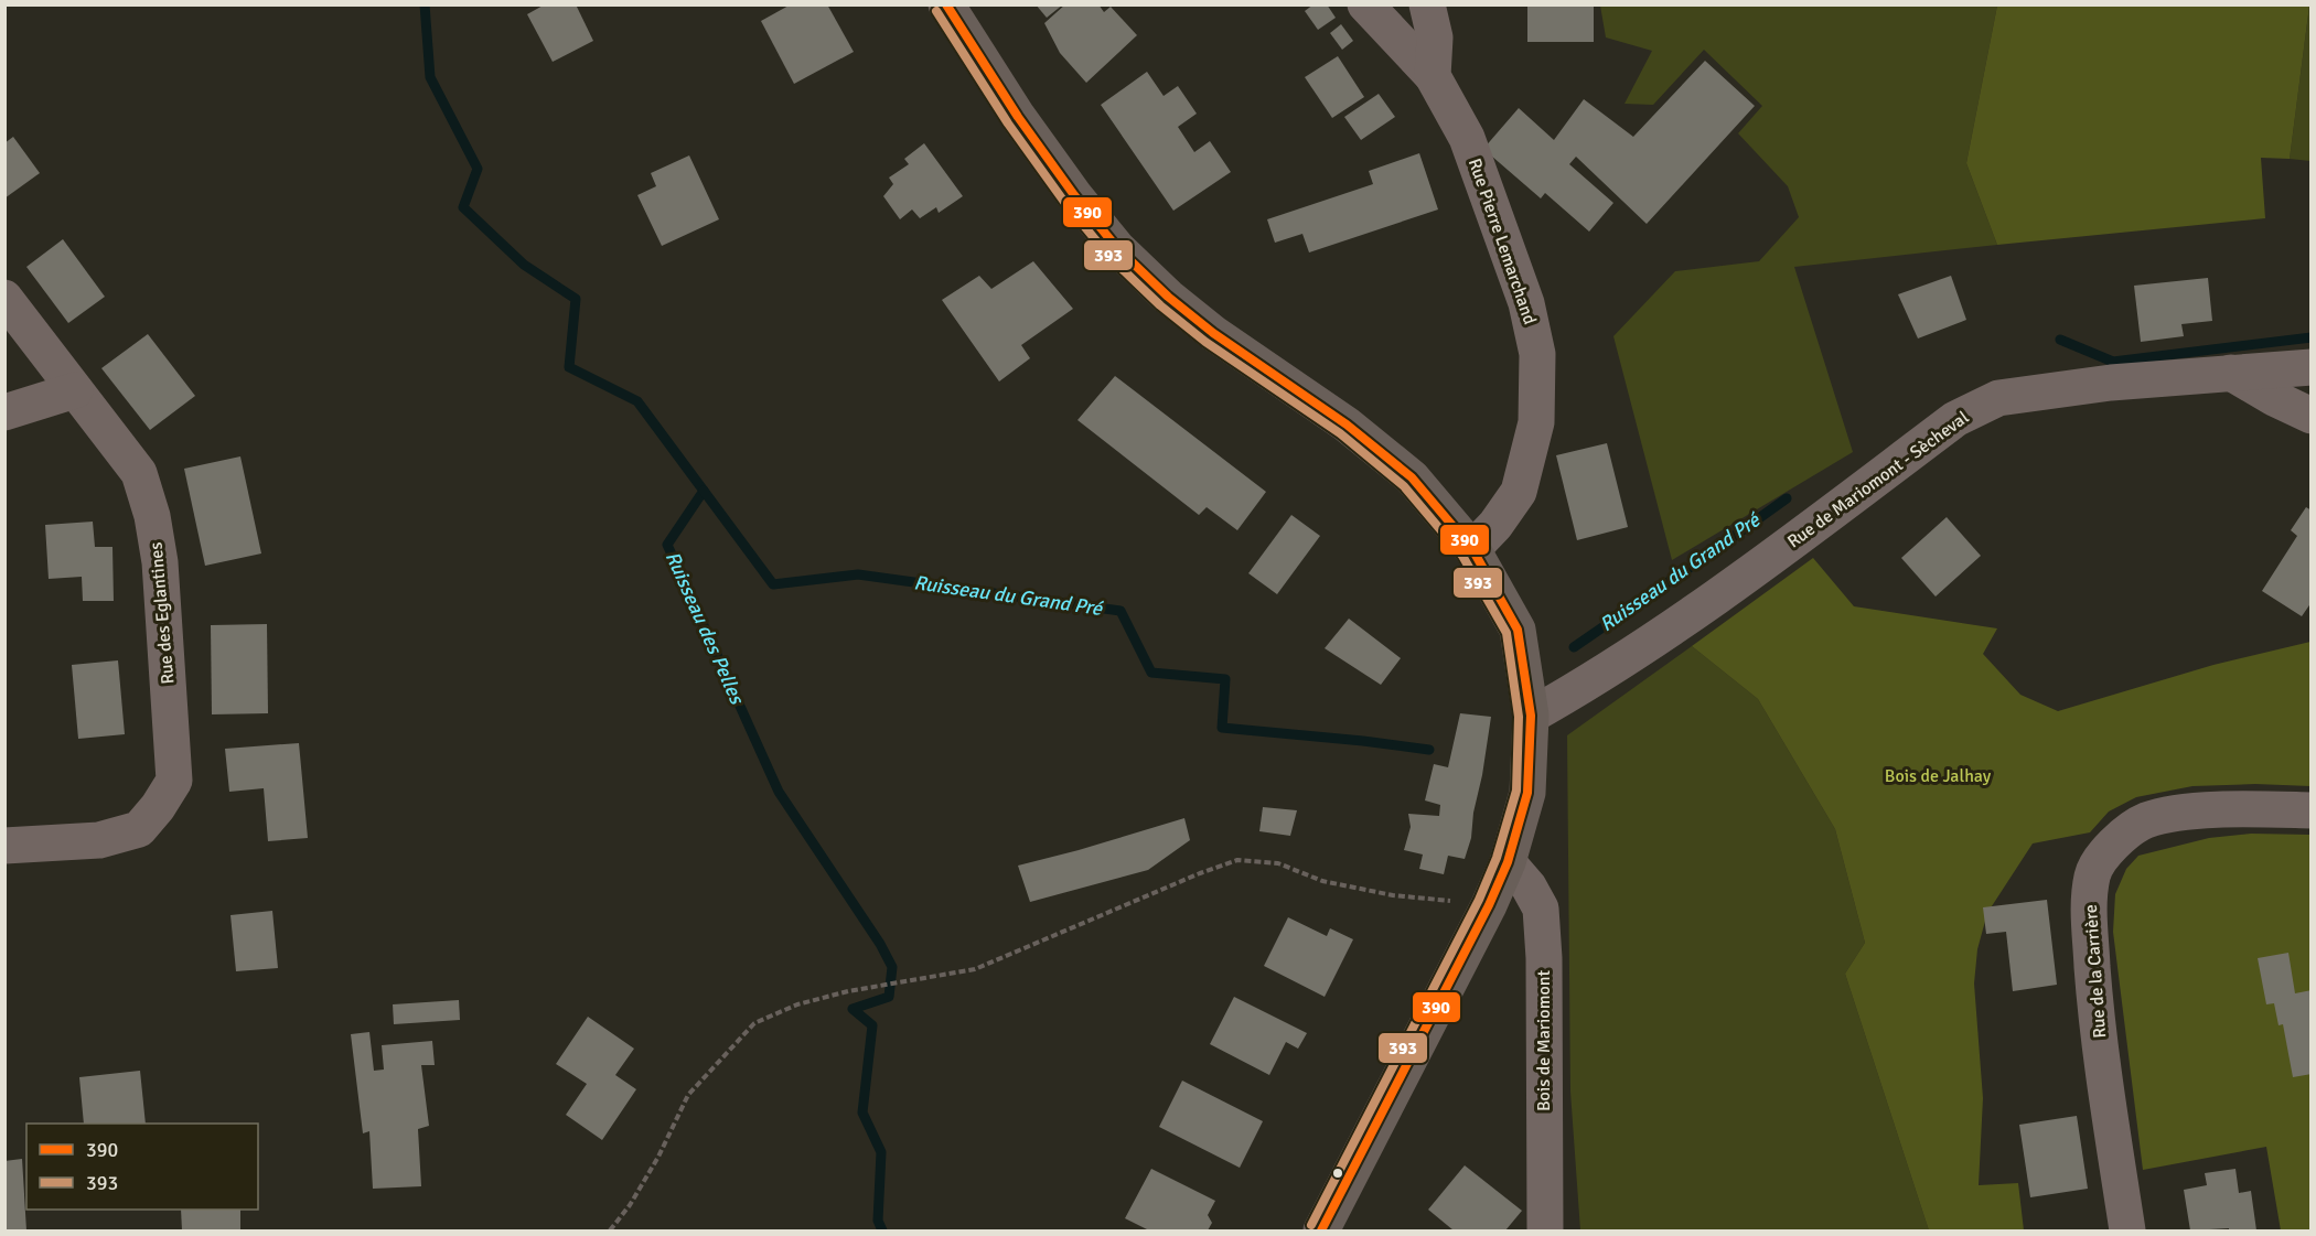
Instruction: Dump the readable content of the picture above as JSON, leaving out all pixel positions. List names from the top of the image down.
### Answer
{
  "streets": {
    "street": [
      "Rue Pierre Lemarchand",
      "Rue de Mariomont - Sècheval",
      "Rue des Eglantines",
      "Rue de la Carrière",
      "Bois de Mariomont"
    ]
  },
  "water": ["Ruisseau du Grand Pré", "Ruisseau des Pelles"],
  "parks": ["Bois de Jalhay"],
  "lines": ["transit line 390", "transit line 393"],
  "legend": ["390", "393"]
}
